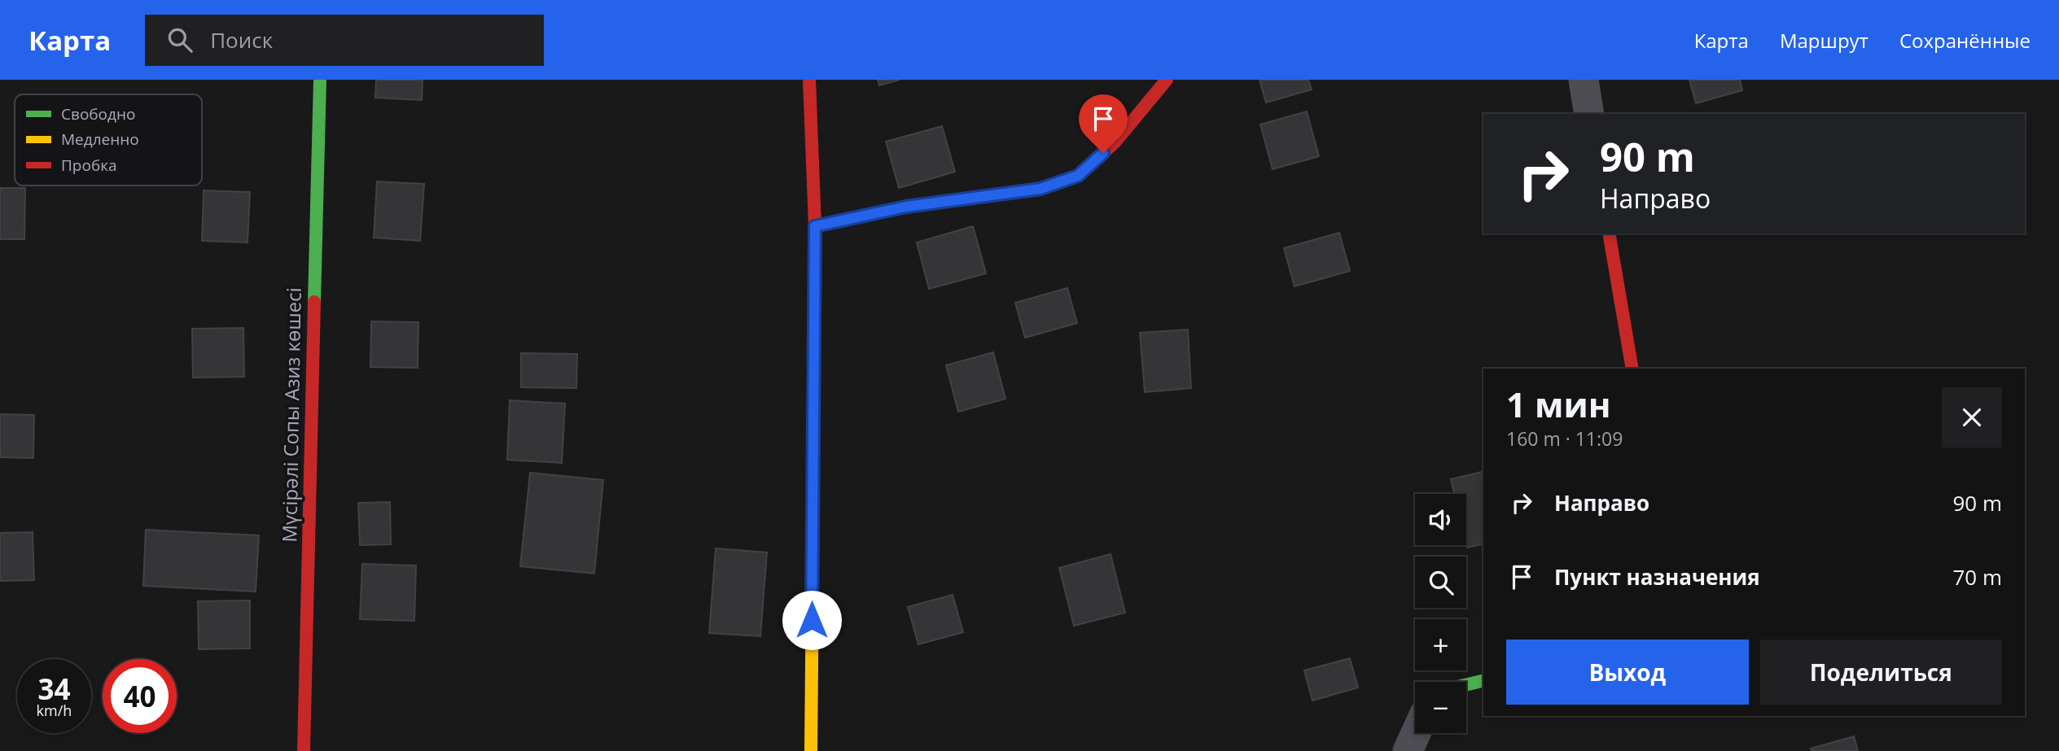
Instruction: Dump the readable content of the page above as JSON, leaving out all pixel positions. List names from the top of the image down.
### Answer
{
  "streets": {
    "street": ["Мүсірәлі Сопы Азиз көшесі"]
  },
  "legend": ["Свободно", "Медленно", "Пробка"],
  "page": {
    "header": "Карта",
    "search": "Поиск",
    "nav": ["Карта", "Маршрут", "Сохранённые"],
    "turn": ["90 m", "Направо"],
    "heading": ["1 мин", "160 m · 11:09"],
    "list": [
      {
        "name": "Направо",
        "value": "90 m"
      },
      {
        "name": "Пункт назначения",
        "value": "70 m"
      }
    ],
    "map_buttons": ["+", "−"],
    "buttons": ["Выход", "Поделиться"],
    "speed": "34 km/h",
    "limit": "40"
  }
}
